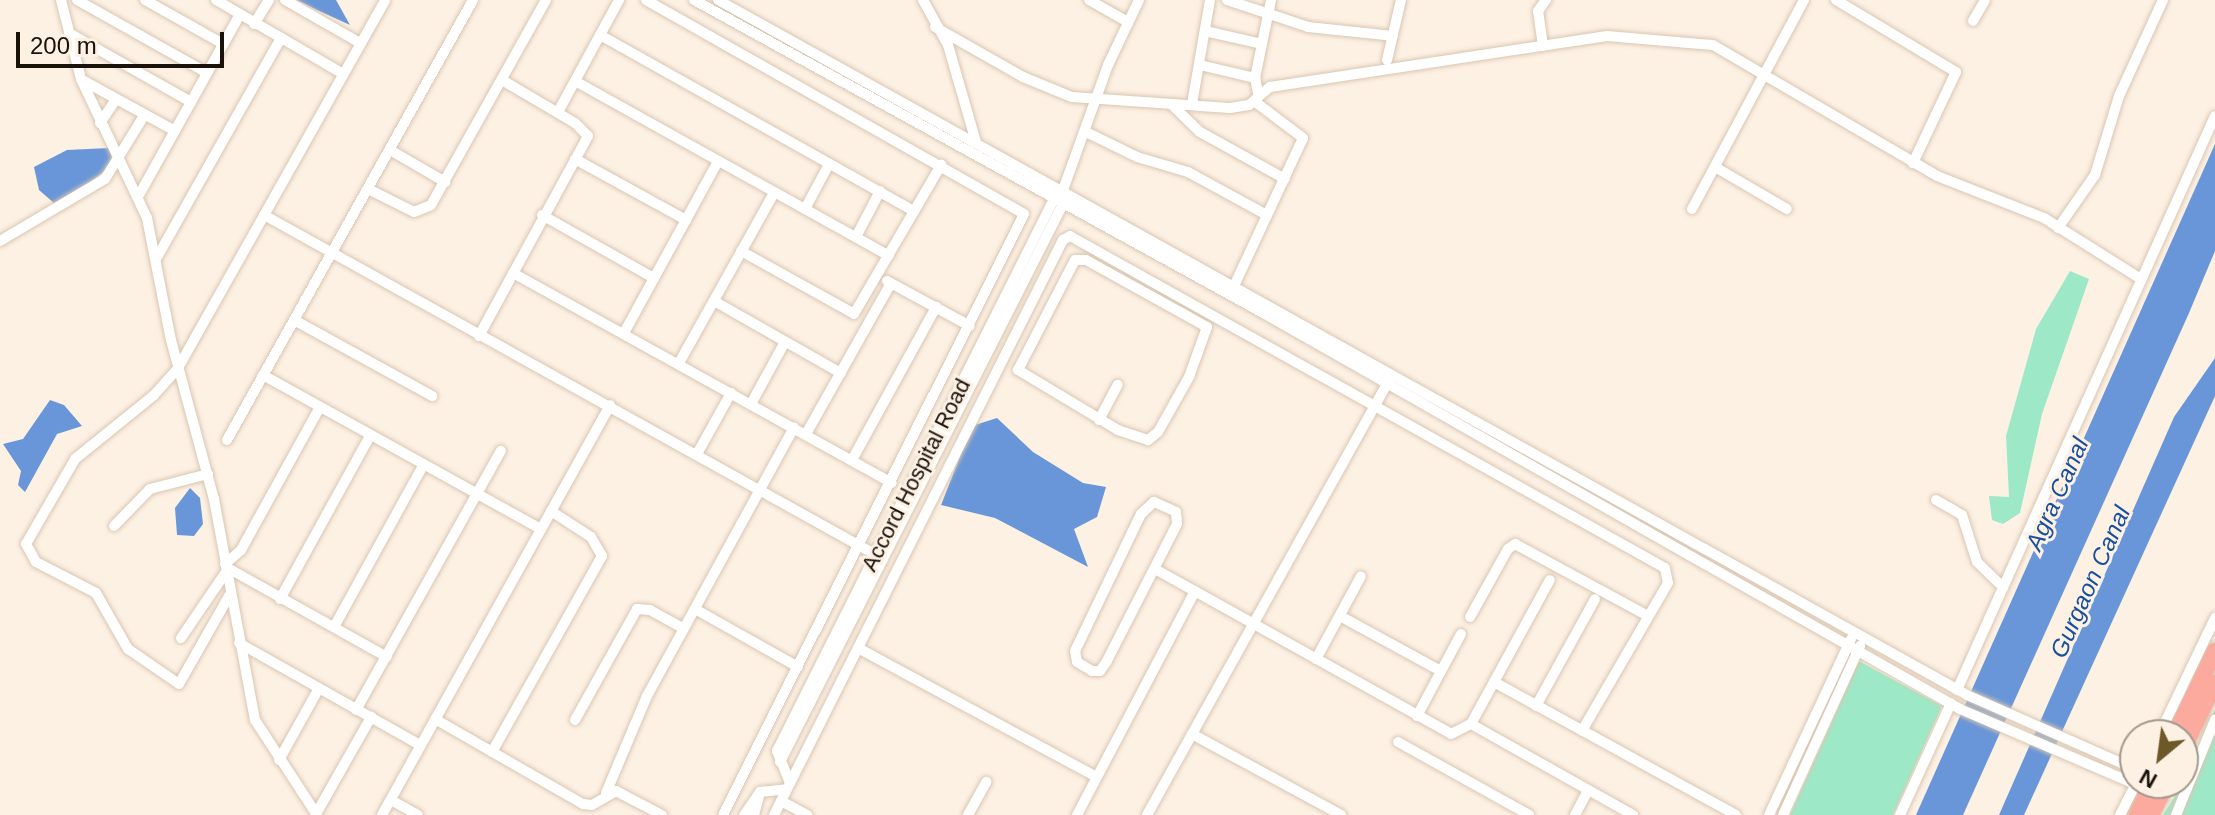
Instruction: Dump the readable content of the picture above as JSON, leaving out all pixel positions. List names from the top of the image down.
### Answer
{
  "streets": {
    "street": ["Accord Hospital Road"]
  },
  "water": ["Agra Canal", "Gurgaon Canal"],
  "scale_bar": "200 m",
  "north": "bottom left"
}
